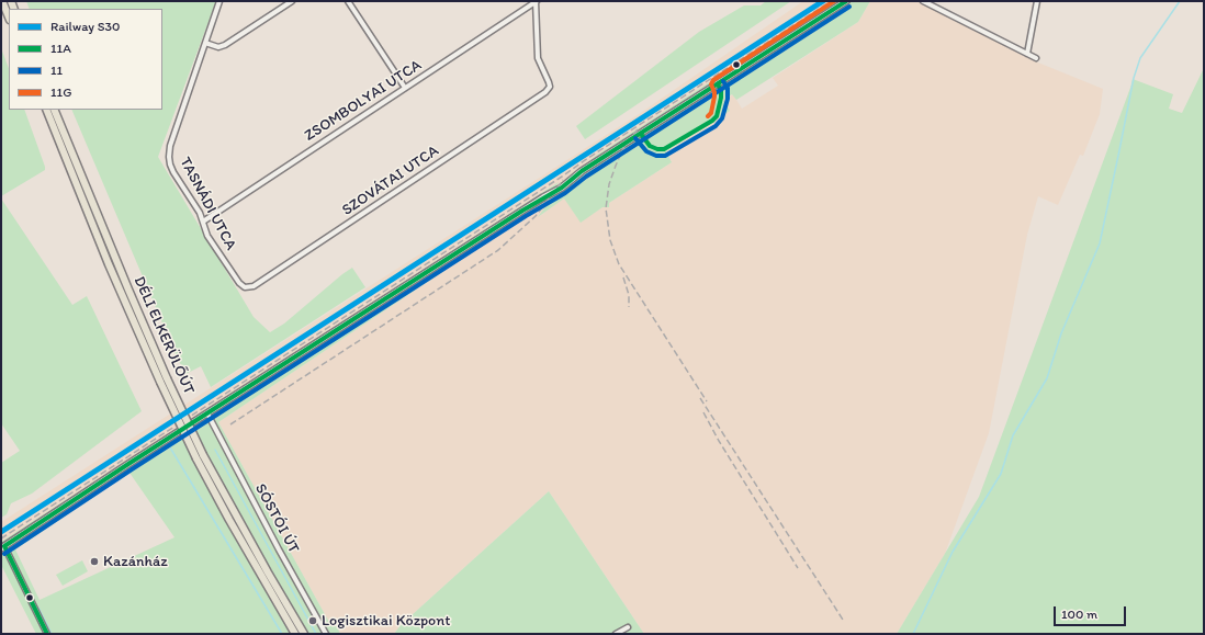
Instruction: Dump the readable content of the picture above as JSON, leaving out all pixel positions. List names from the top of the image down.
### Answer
{
  "streets": {
    "main road": ["DÉLI ELKERÜLŐÚT"],
    "street": [
      "ZSOMBOLYAI UTCA",
      "SZOVÁTAI UTCA",
      "TASNÁDI UTCA",
      "SÓSTÓI ÚT"
    ]
  },
  "crossings": [
    ["ZSOMBOLYAI UTCA", "SZOVÁTAI UTCA"],
    ["ZSOMBOLYAI UTCA", "TASNÁDI UTCA"],
    ["SZOVÁTAI UTCA", "TASNÁDI UTCA"]
  ],
  "places": ["Kazánház", "Logisztikai Központ"],
  "lines": [
    "rail line S30",
    "transit line 11A",
    "transit line 11G",
    "transit line 11"
  ],
  "legend": [
    "Railway S30",
    "11A",
    "11",
    "11G"
  ],
  "scale_bar": "100 m"
}
